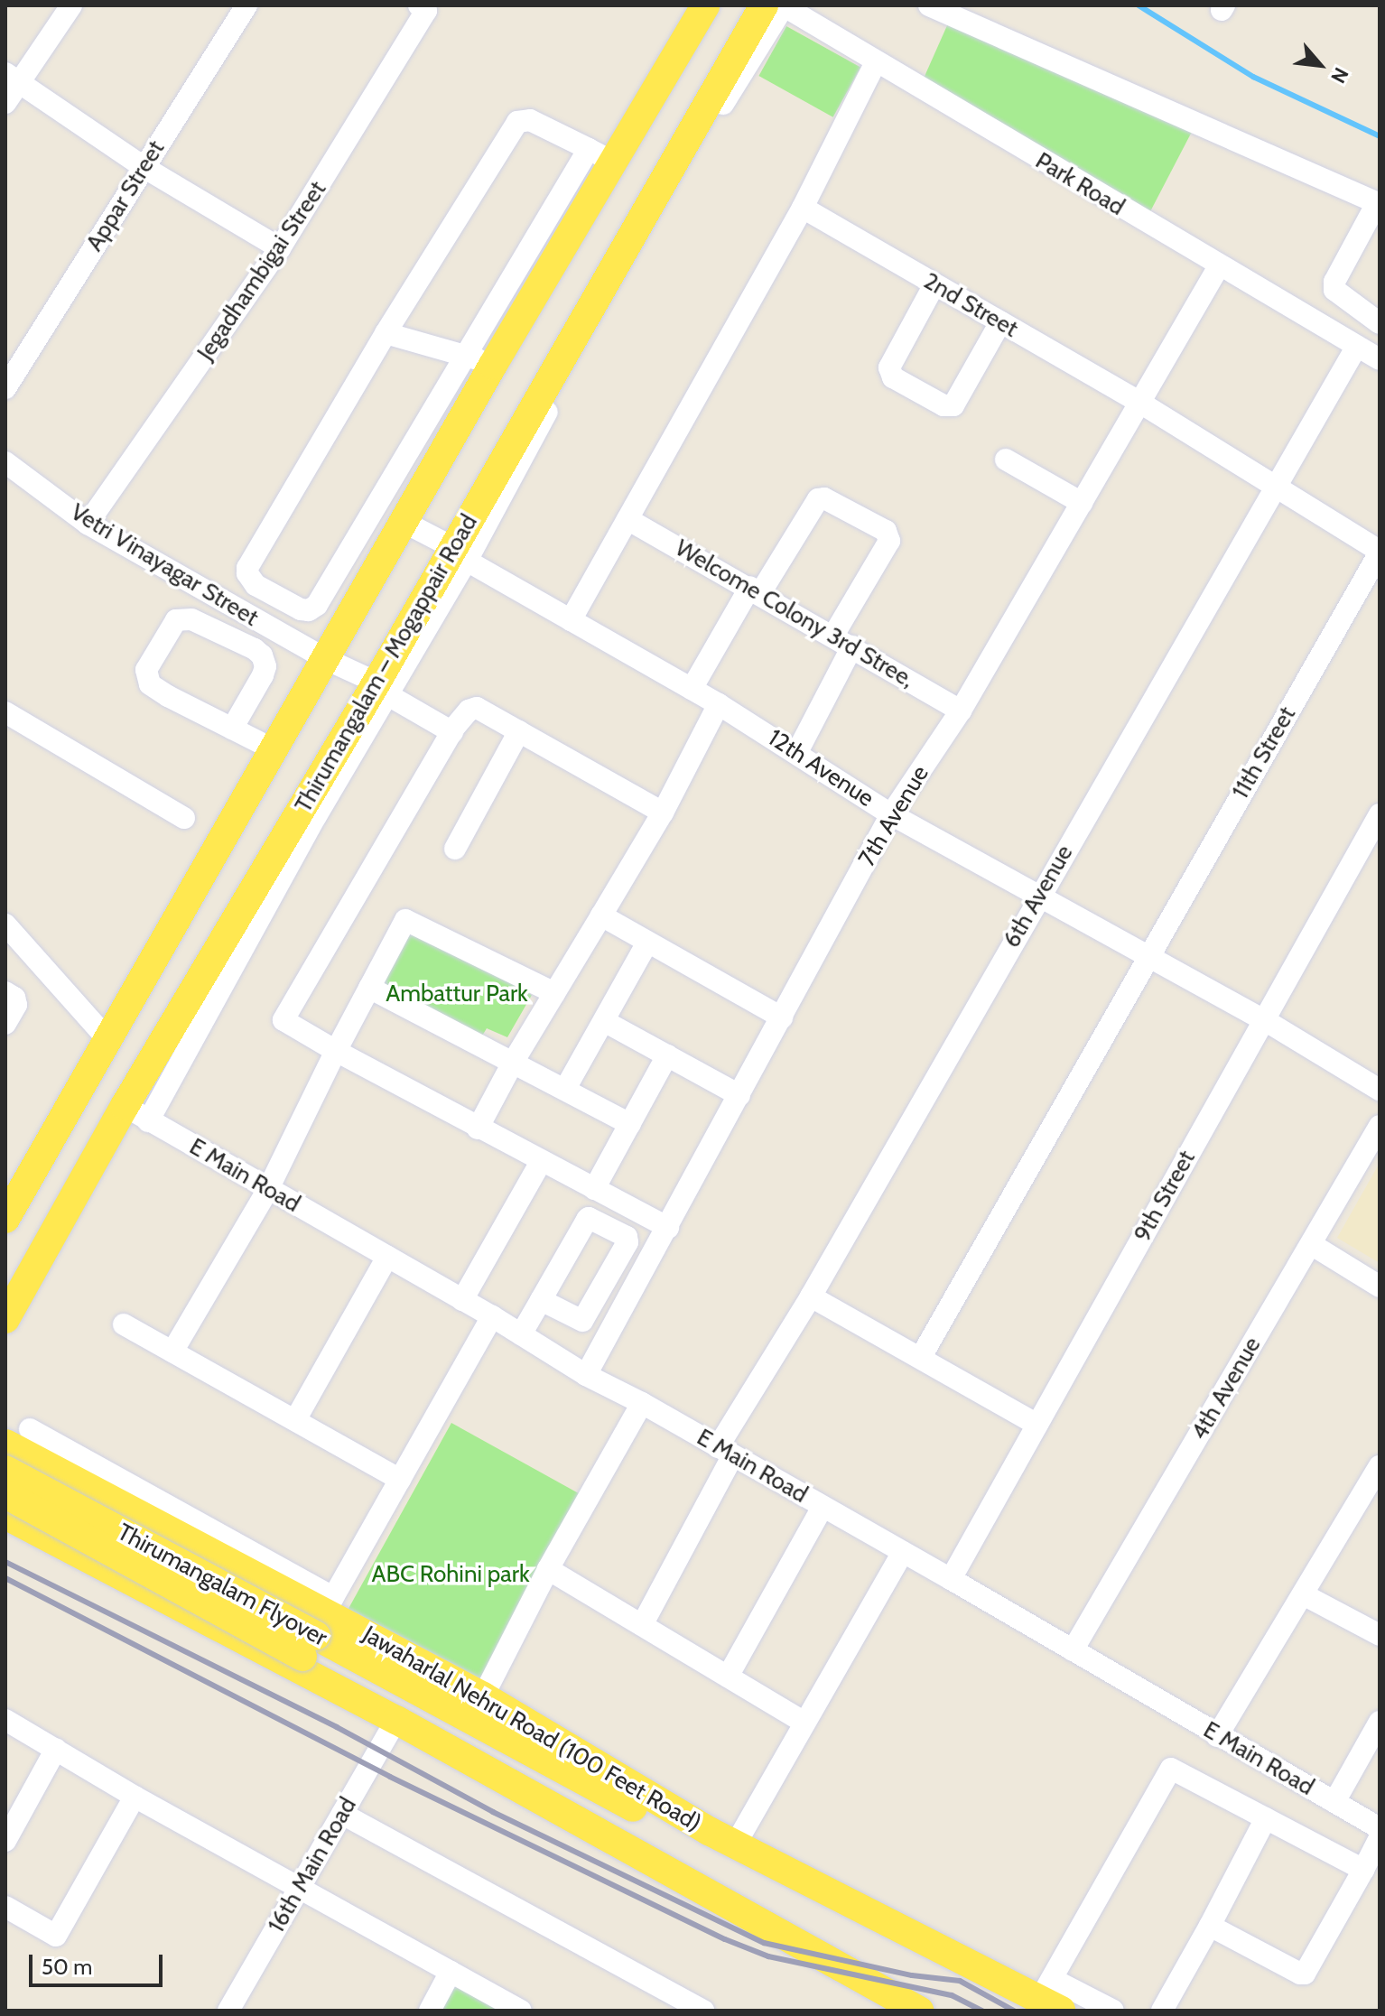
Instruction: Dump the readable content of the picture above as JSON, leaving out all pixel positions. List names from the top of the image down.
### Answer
{
  "streets": {
    "main road": ["Thirumangalam – Mogappair Road", "Thirumangalam Flyover", "Jawaharlal Nehru Road (100 Feet Road)"],
    "street": [
      "Park Road",
      "Appar Street",
      "Jegadhambigai Street",
      "2nd Street",
      "Vetri Vinayagar Street",
      "Welcome Colony 3rd Stree,",
      "11th Street",
      "12th Avenue",
      "7th Avenue",
      "6th Avenue",
      "E Main Road",
      "9th Street",
      "4th Avenue",
      "16th Main Road"
    ]
  },
  "crossings": [
    ["Park Road", "7th Avenue"],
    ["Park Road", "6th Avenue"],
    ["Jegadhambigai Street", "Vetri Vinayagar Street"],
    ["2nd Street", "11th Street"],
    ["2nd Street", "7th Avenue"],
    ["2nd Street", "6th Avenue"],
    ["Vetri Vinayagar Street", "Thirumangalam – Mogappair Road"],
    ["Welcome Colony 3rd Stree,", "7th Avenue"],
    ["Thirumangalam – Mogappair Road", "12th Avenue"],
    ["Thirumangalam – Mogappair Road", "E Main Road"],
    ["11th Street", "12th Avenue"],
    ["12th Avenue", "7th Avenue"],
    ["12th Avenue", "6th Avenue"],
    ["12th Avenue", "9th Street"],
    ["7th Avenue", "E Main Road"],
    ["6th Avenue", "E Main Road"],
    ["E Main Road", "9th Street"],
    ["E Main Road", "4th Avenue"],
    ["Thirumangalam Flyover", "Jawaharlal Nehru Road (100 Feet Road)"]
  ],
  "parks": ["Ambattur Park", "ABC Rohini park"],
  "scale_bar": "50 m",
  "north": "bottom right"
}
